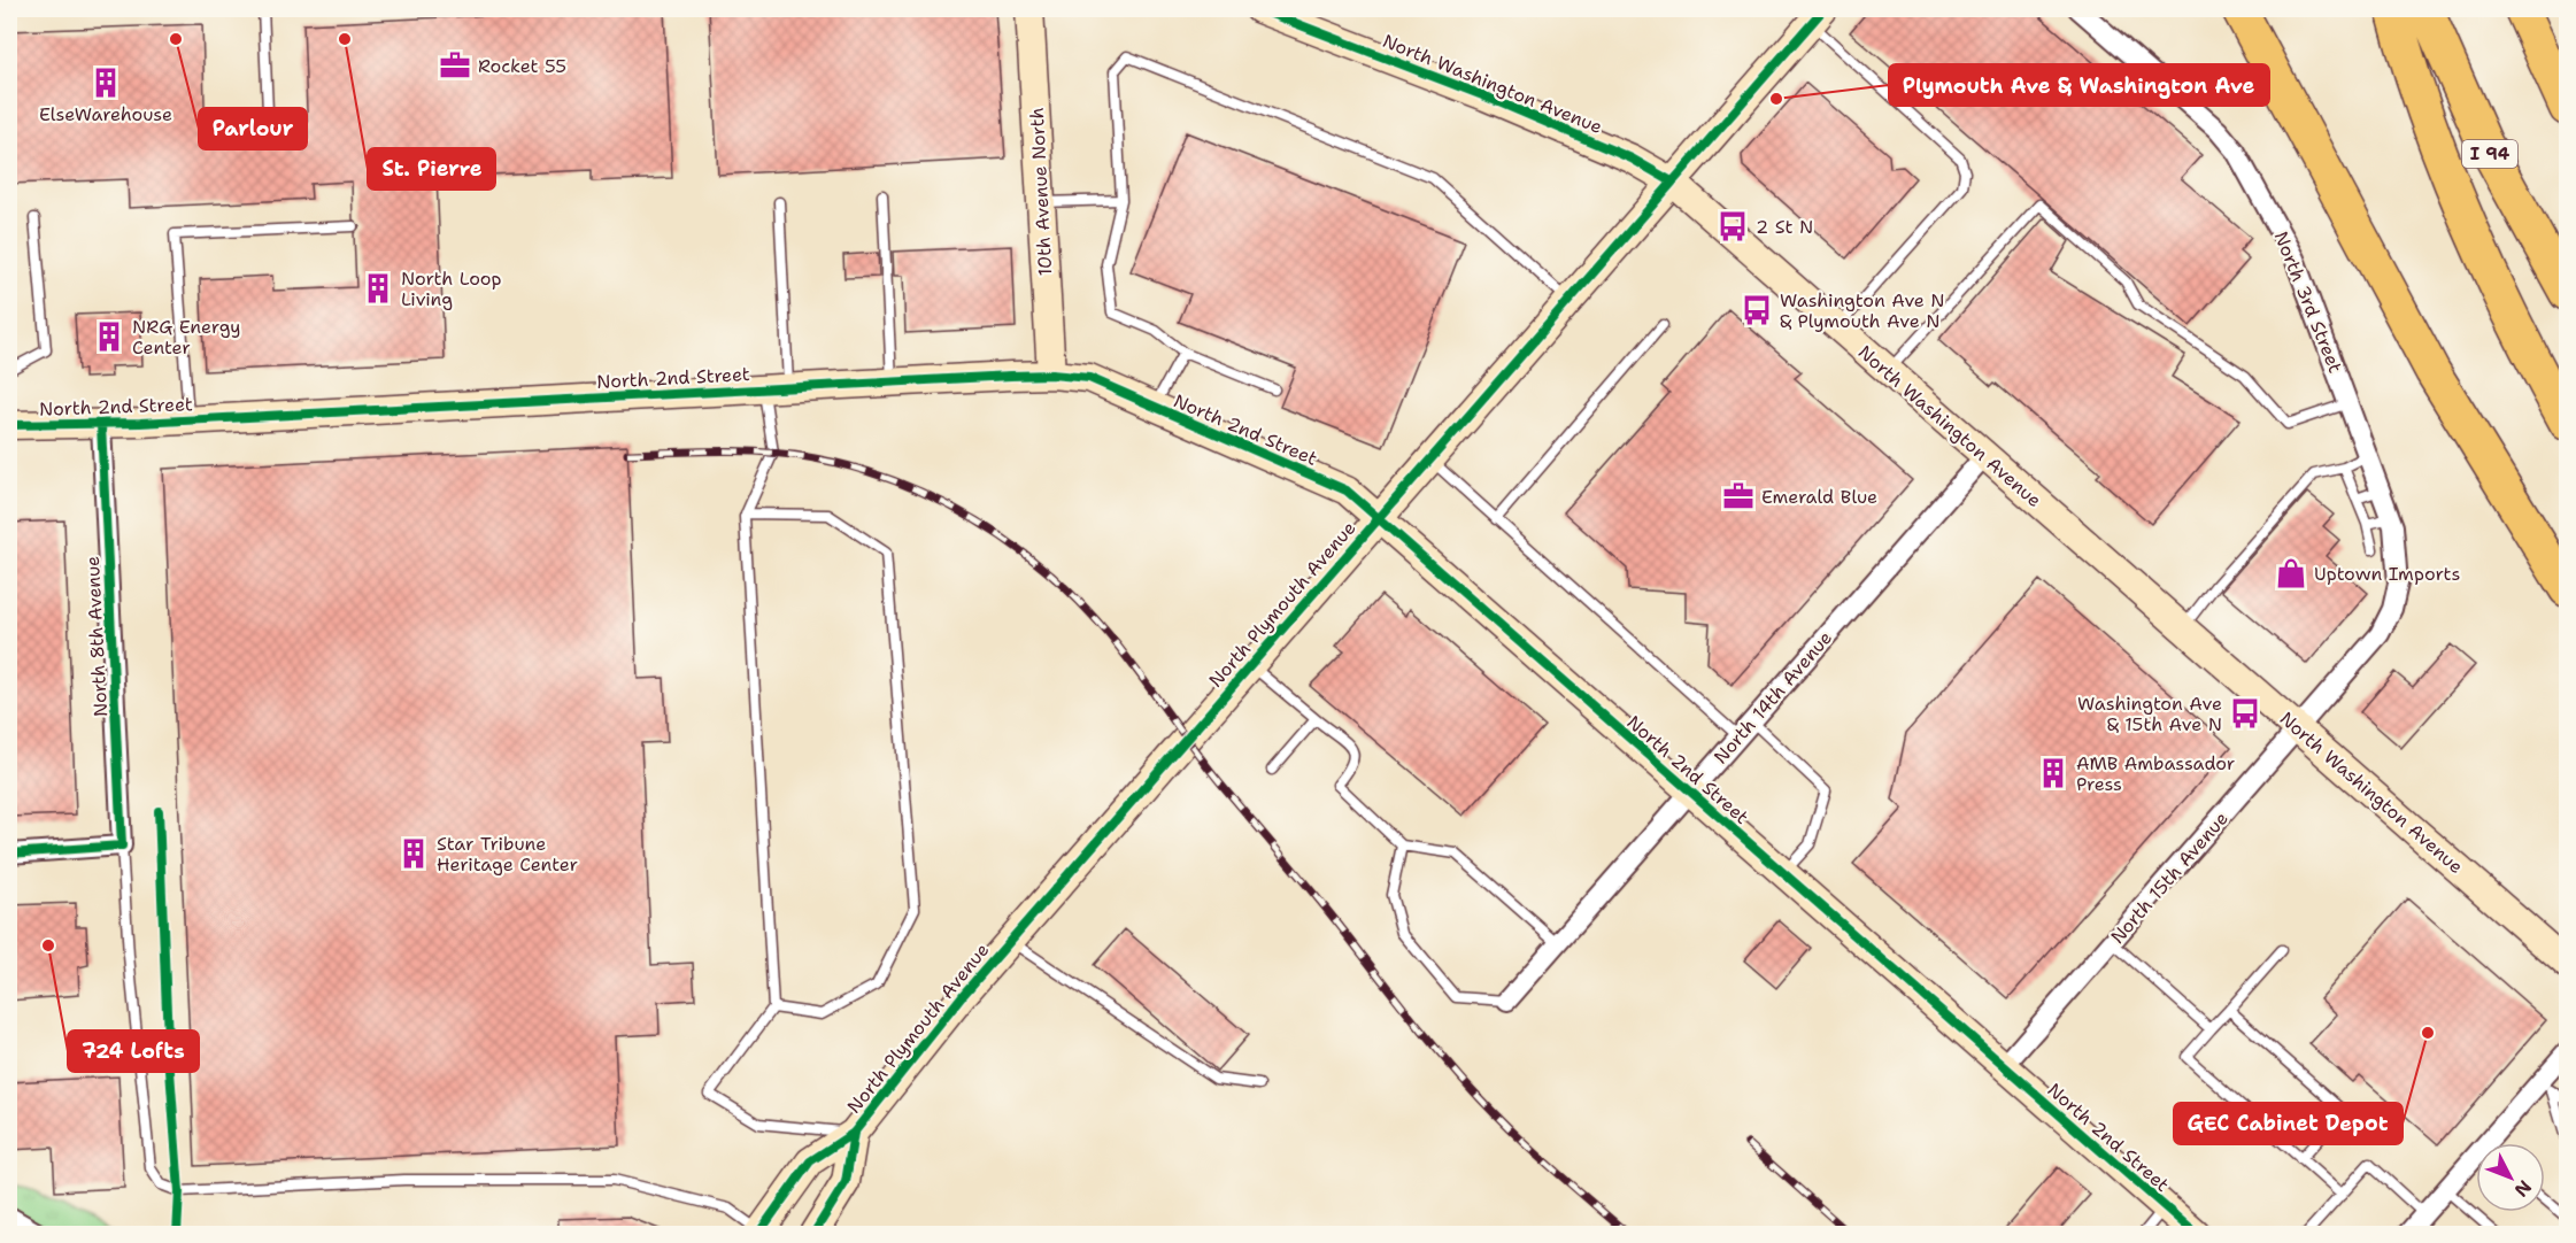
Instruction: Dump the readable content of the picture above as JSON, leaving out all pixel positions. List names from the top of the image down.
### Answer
{
  "streets": {
    "highway": ["I 94"],
    "main road": [
      "North Washington Avenue",
      "10th Avenue North",
      "North 2nd Street",
      "North Plymouth Avenue"
    ],
    "street": [
      "North 3rd Street",
      "North 8th Avenue",
      "North 14th Avenue",
      "North 15th Avenue"
    ]
  },
  "crossings": [
    ["North Washington Avenue", "North Plymouth Avenue"],
    ["North Washington Avenue", "North 14th Avenue"],
    ["North Washington Avenue", "North 15th Avenue"],
    ["10th Avenue North", "North 2nd Street"],
    ["North 3rd Street", "North 15th Avenue"],
    ["North 2nd Street", "North Plymouth Avenue"],
    ["North 2nd Street", "North 8th Avenue"],
    ["North 2nd Street", "North 14th Avenue"],
    ["North 2nd Street", "North 15th Avenue"]
  ],
  "places": {
    "other": [
      "Parlour",
      "St. Pierre",
      "Plymouth Ave & Washington Ave",
      "724 Lofts",
      "GEC Cabinet Depot"
    ],
    "office": ["Rocket 55", "Emerald Blue"],
    "building": [
      "ElseWarehouse",
      "North Loop Living",
      "NRG Energy Center",
      "AMB Ambassador Press",
      "Star Tribune Heritage Center"
    ],
    "bus stop": ["2 St N", "Washington Ave N & Plymouth Ave N", "Washington Ave & 15th Ave N"],
    "shop": ["Uptown Imports"]
  },
  "north": "bottom right"
}
